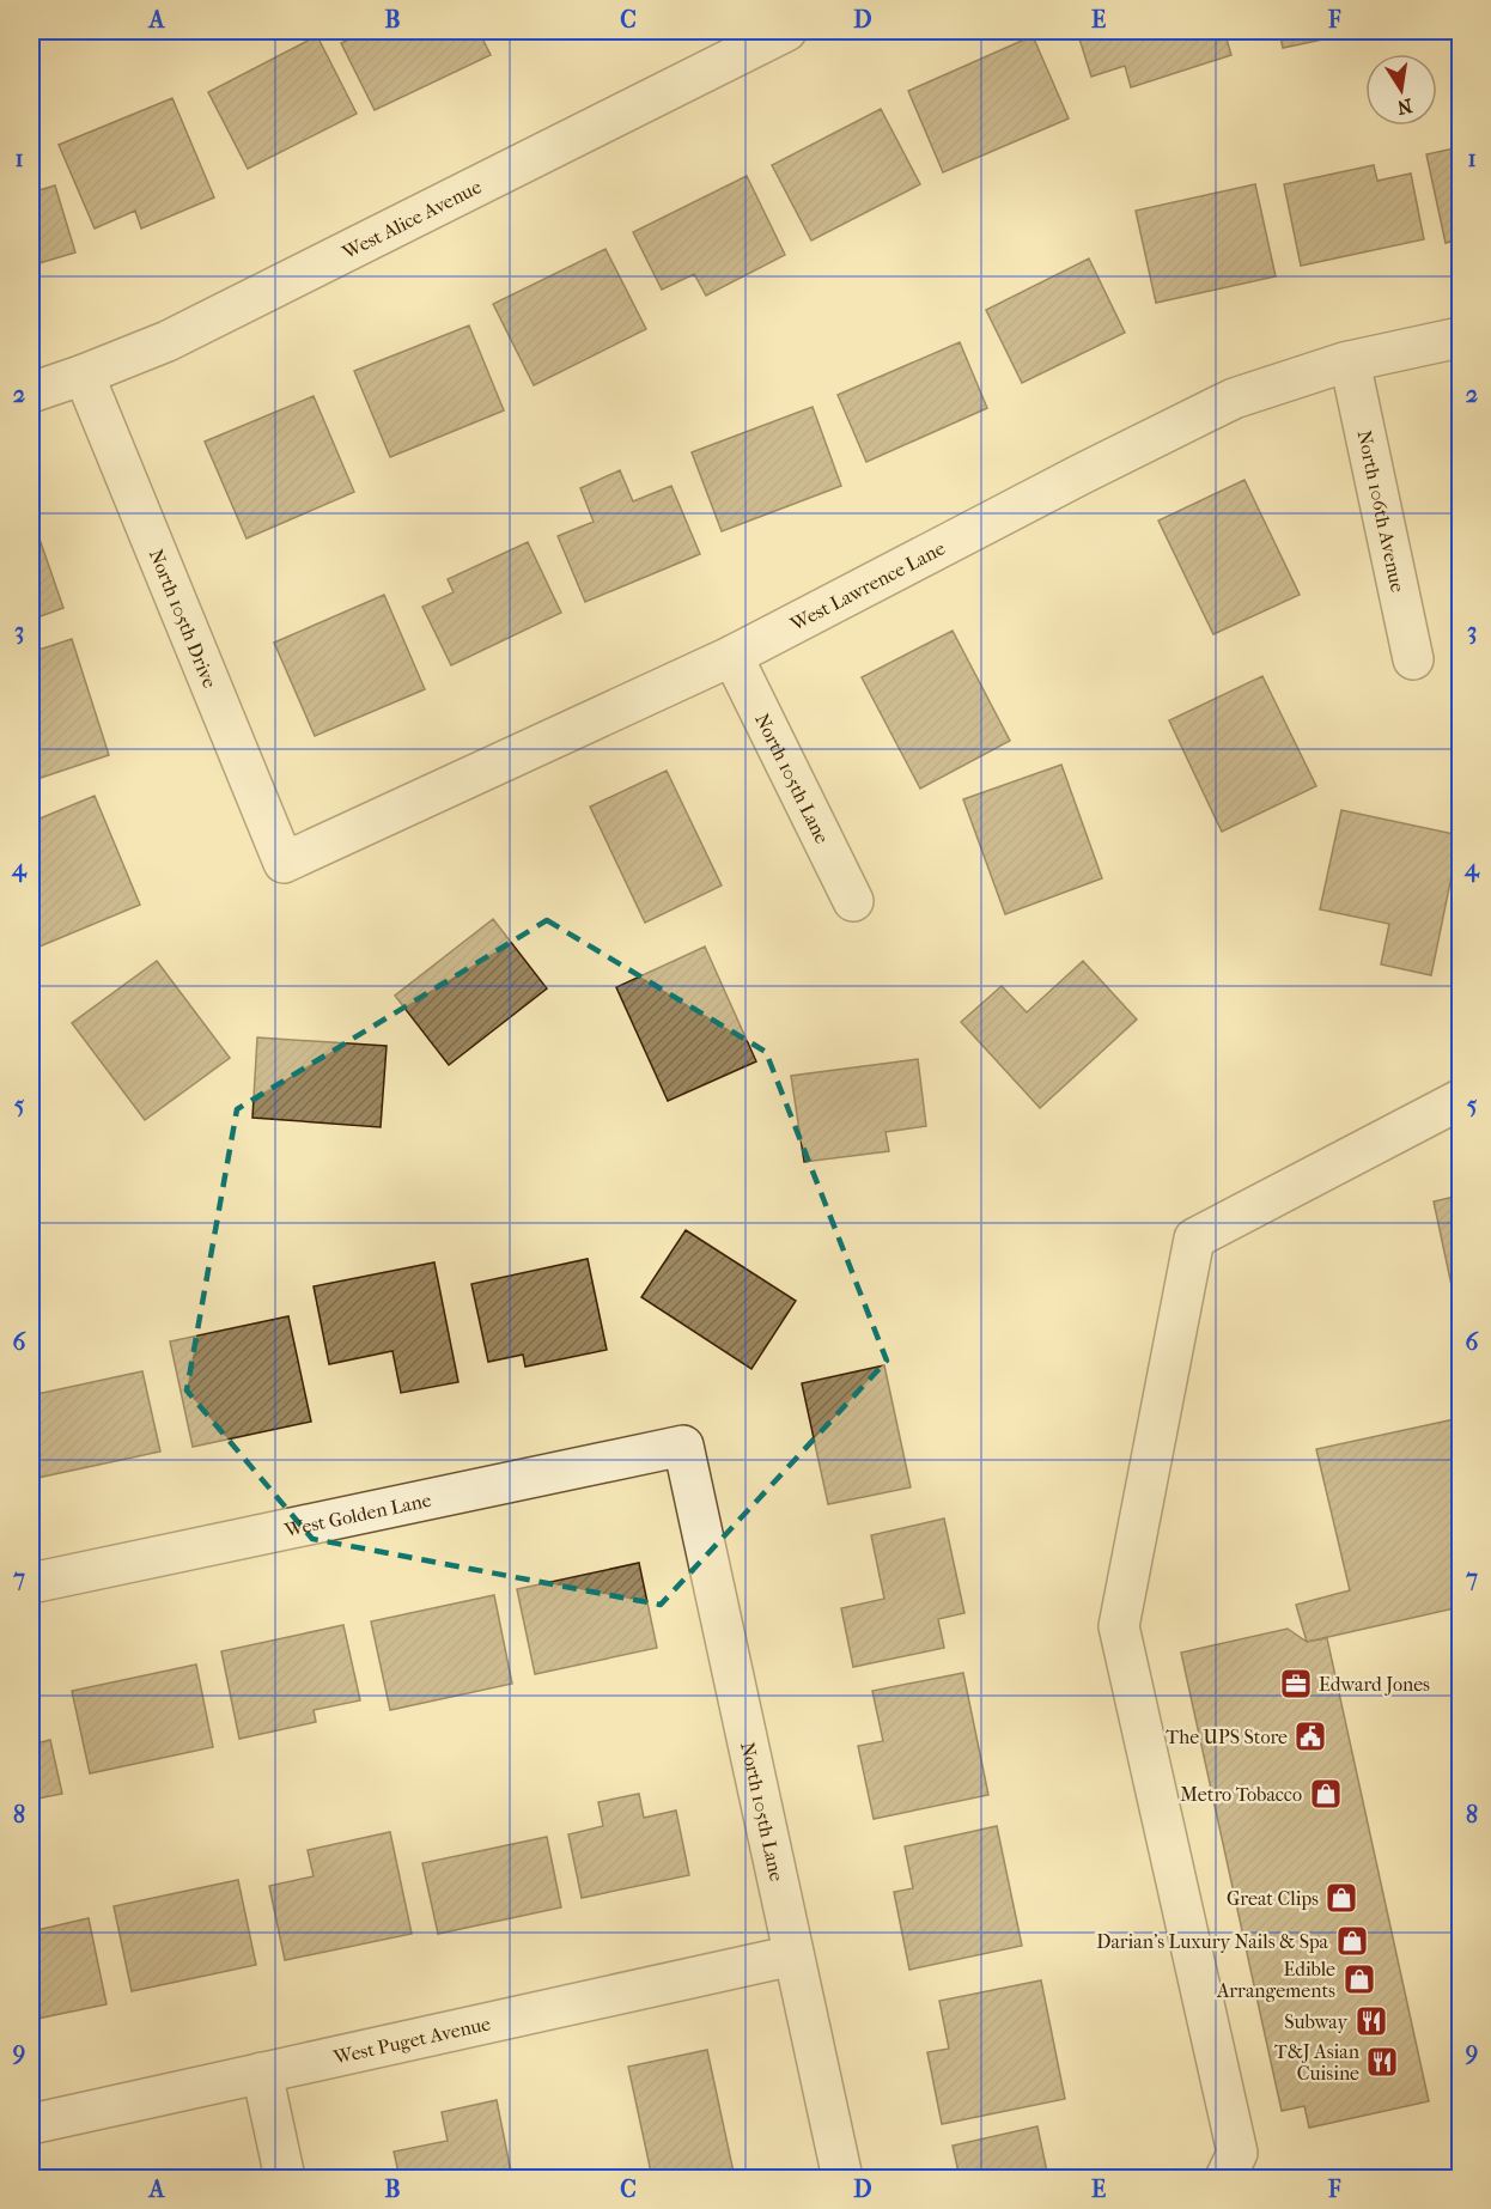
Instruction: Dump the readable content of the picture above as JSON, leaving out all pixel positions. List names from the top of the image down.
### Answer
{
  "streets": {
    "street": [
      "West Alice Avenue",
      "North 106th Avenue",
      "West Lawrence Lane",
      "North 105th Drive",
      "North 105th Lane",
      "West Golden Lane",
      "West Puget Avenue"
    ]
  },
  "crossings": [
    ["West Alice Avenue", "North 105th Drive"],
    ["North 106th Avenue", "West Lawrence Lane"],
    ["West Lawrence Lane", "North 105th Drive"],
    ["West Lawrence Lane", "North 105th Lane"],
    ["North 105th Lane", "West Golden Lane"],
    ["North 105th Lane", "West Puget Avenue"]
  ],
  "places": {
    "office": ["Edward Jones"],
    "public building": ["The UPS Store"],
    "shop": [
      "Metro Tobacco",
      "Great Clips",
      "Darian's Luxury Nails & Spa",
      "Edible Arrangements"
    ],
    "restaurant": ["Subway", "T&J Asian Cuisine"]
  },
  "north": "bottom",
  "grid": {
    "columns": [
      "A",
      "B",
      "C",
      "D",
      "E",
      "F"
    ],
    "rows": [
      "1",
      "2",
      "3",
      "4",
      "5",
      "6",
      "7",
      "8",
      "9"
    ]
  }
}
